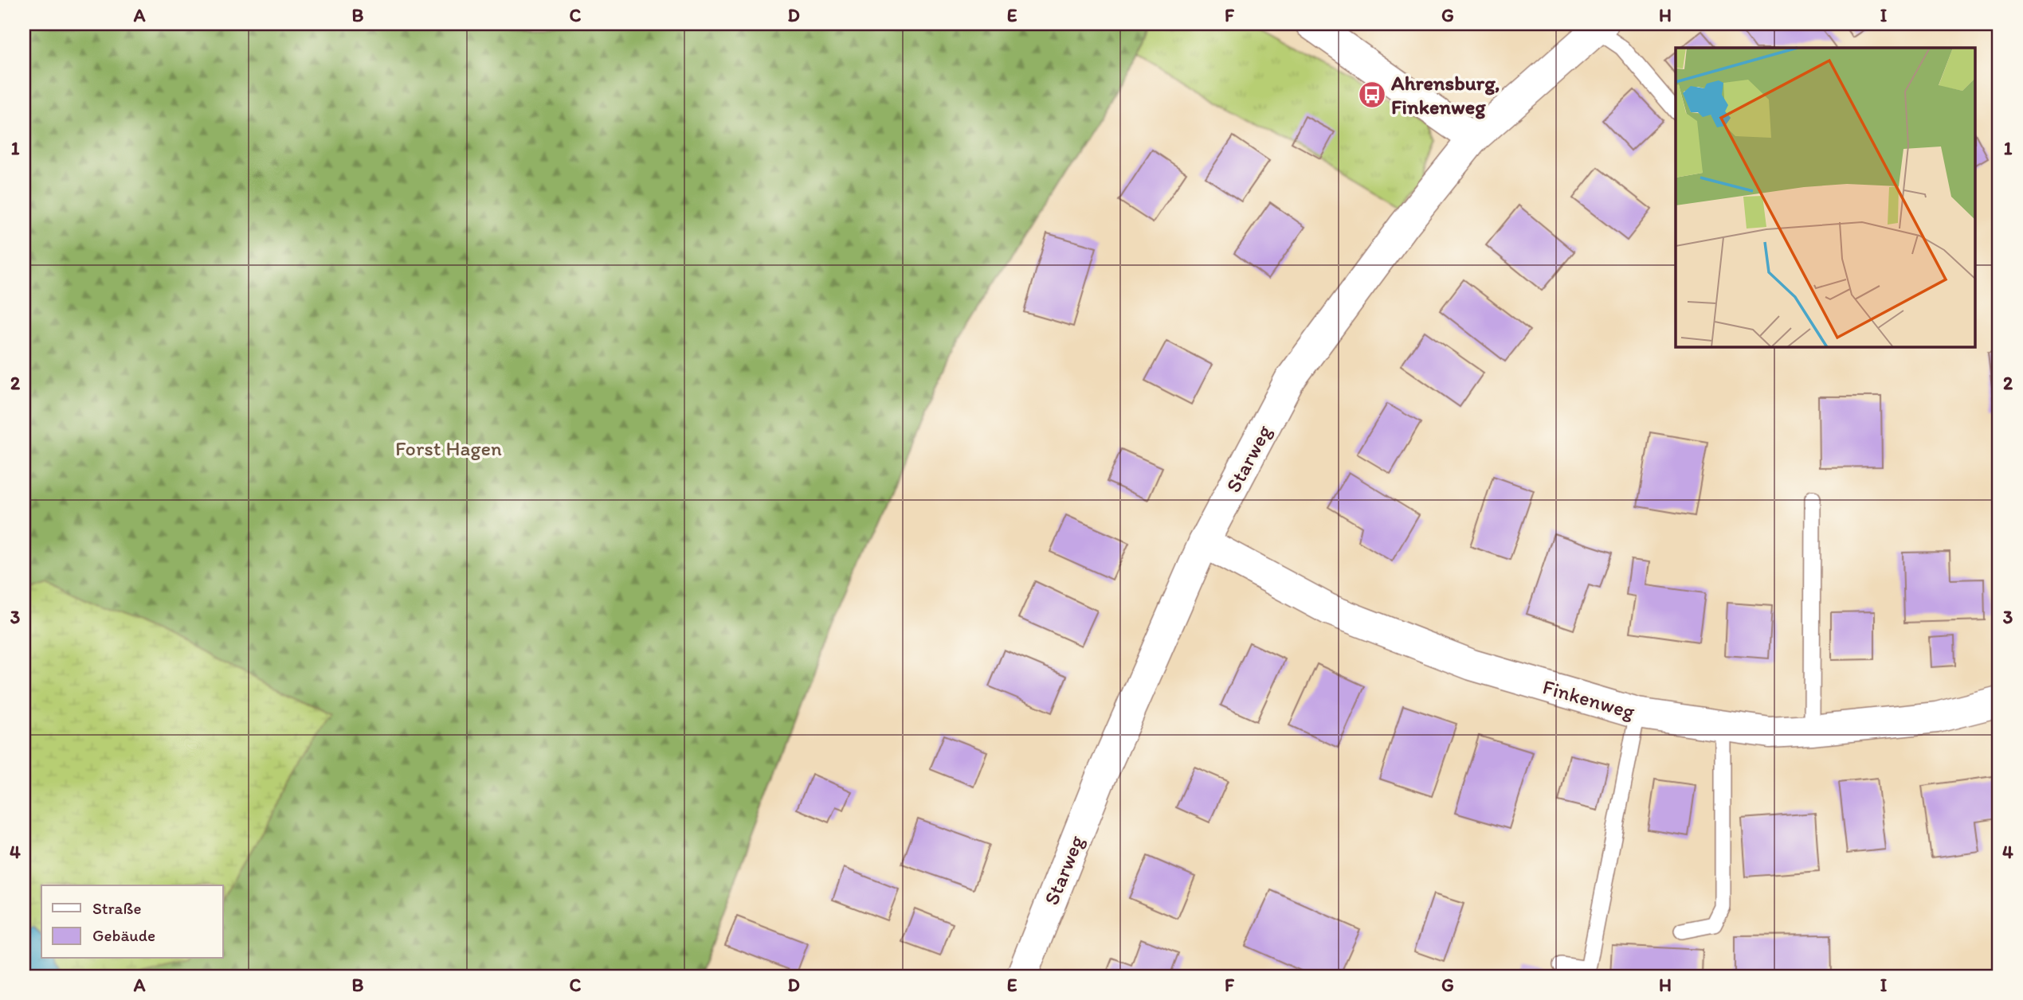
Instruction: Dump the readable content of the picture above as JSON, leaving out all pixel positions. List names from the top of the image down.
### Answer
{
  "streets": {
    "street": ["Starweg", "Finkenweg"]
  },
  "crossings": [
    ["Starweg", "Finkenweg"]
  ],
  "parks": ["Forst Hagen"],
  "places": {
    "bus stop": ["Ahrensburg, Finkenweg"]
  },
  "legend": ["Straße", "Gebäude"],
  "grid": {
    "columns": [
      "A",
      "B",
      "C",
      "D",
      "E",
      "F",
      "G",
      "H",
      "I"
    ],
    "rows": [
      "1",
      "2",
      "3",
      "4"
    ]
  }
}
